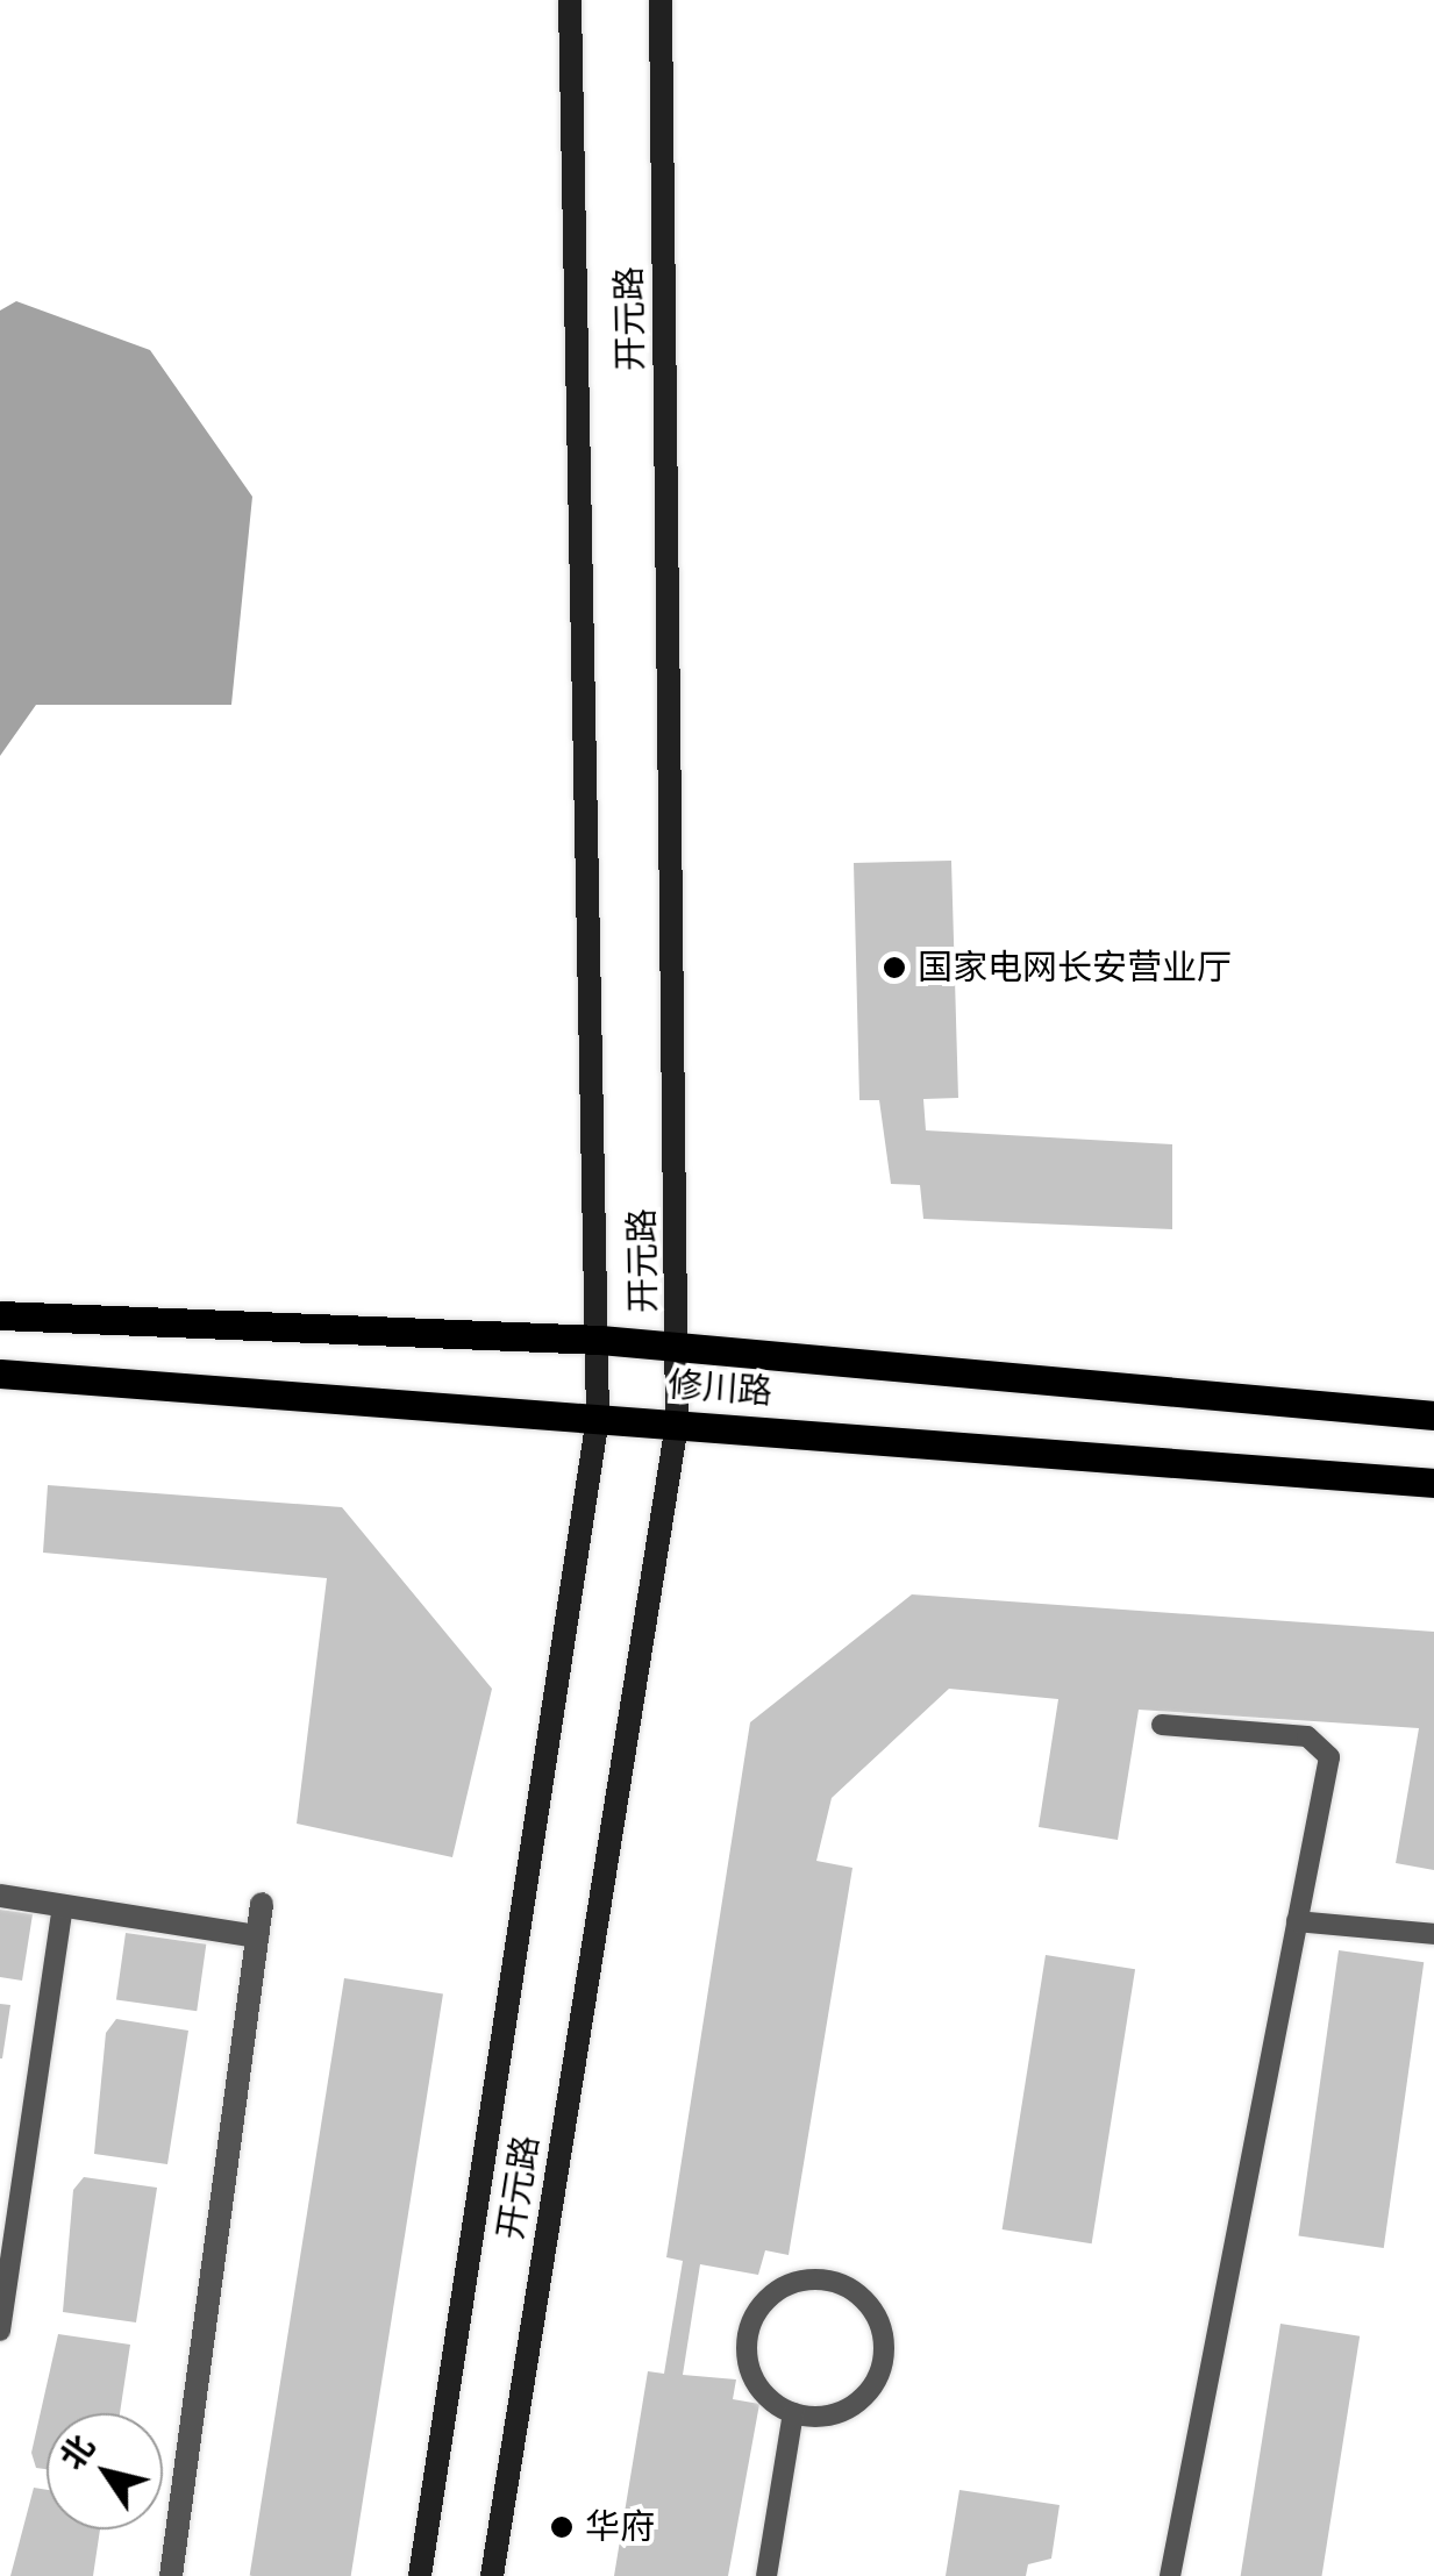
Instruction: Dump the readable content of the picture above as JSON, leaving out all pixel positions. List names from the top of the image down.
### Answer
{
  "streets": {
    "main road": ["开元路", "修川路"]
  },
  "crossings": [
    ["开元路", "修川路"]
  ],
  "places": ["国家电网长安营业厅", "华府"],
  "north": "top left"
}
